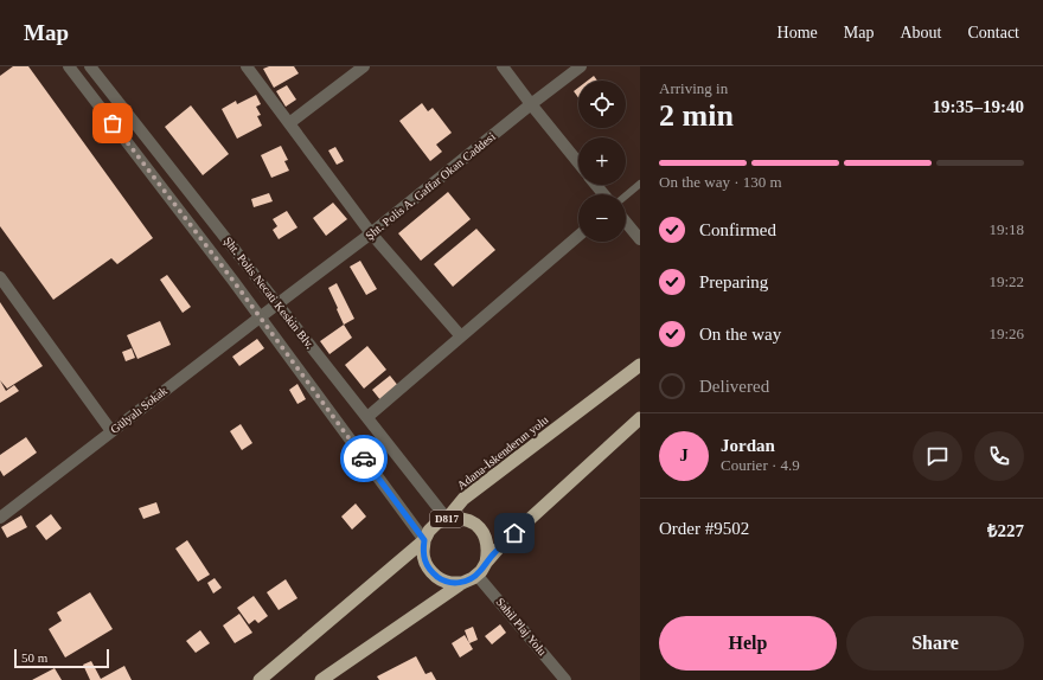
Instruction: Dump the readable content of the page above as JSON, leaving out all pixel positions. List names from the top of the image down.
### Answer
{
  "streets": {
    "highway": ["Adana-İskenderun yolu", "D817"],
    "street": [
      "Şht. Polis A. Gaffar Okan Caddesi",
      "Şht. Polis Necati Keskin Blv.",
      "Gülyalı Sokak",
      "Sahil Plaj Yolu"
    ]
  },
  "crossings": [
    ["Şht. Polis A. Gaffar Okan Caddesi", "Şht. Polis Necati Keskin Blv."],
    ["Şht. Polis A. Gaffar Okan Caddesi", "Gülyalı Sokak"],
    ["Şht. Polis Necati Keskin Blv.", "Gülyalı Sokak"],
    ["Şht. Polis Necati Keskin Blv.", "Adana-İskenderun yolu"],
    ["Şht. Polis Necati Keskin Blv.", "Sahil Plaj Yolu"],
    ["Adana-İskenderun yolu", "Sahil Plaj Yolu"]
  ],
  "scale_bar": "50 m",
  "page": {
    "header": "Map",
    "nav": [
      "Home",
      "Map",
      "About",
      "Contact"
    ],
    "heading": ["2 min", "Arriving in", "19:35–19:40"],
    "panel": [
      "Jordan",
      "Courier · 4.9",
      "Order #9502",
      "₺227"
    ],
    "map_buttons": ["+", "−"],
    "bar": "On the way · 130 m",
    "list": [
      ["Confirmed", "19:18"],
      ["Preparing", "19:22"],
      ["On the way", "19:26"],
      "Delivered"
    ],
    "round": "J",
    "buttons": ["Help", "Share"],
    "scale": "50 m"
  }
}
